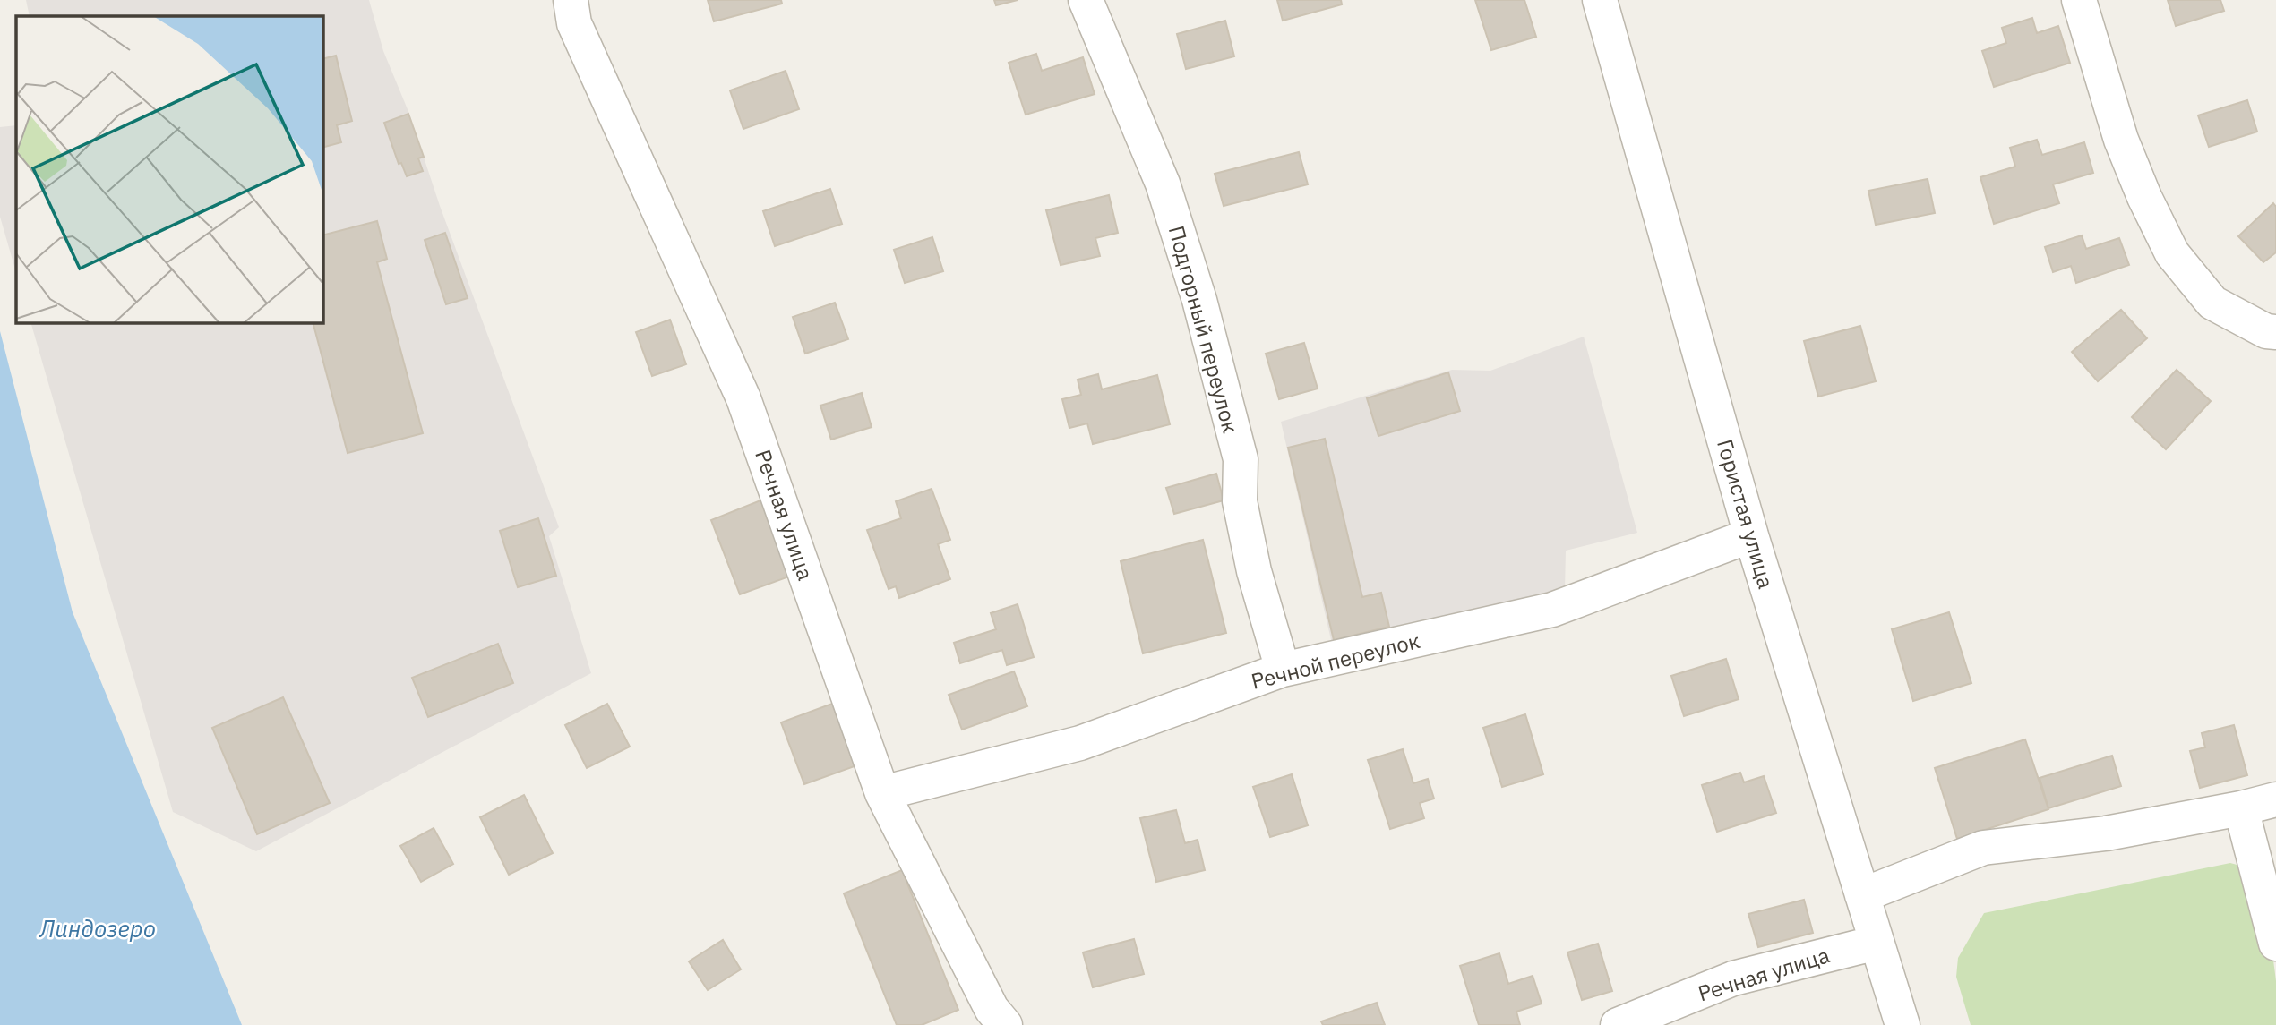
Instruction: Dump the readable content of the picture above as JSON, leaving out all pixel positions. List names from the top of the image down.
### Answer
{
  "streets": {
    "street": [
      "Подгорный переулок",
      "Гористая улица",
      "Речная улица",
      "Речной переулок"
    ]
  },
  "crossings": [
    ["Подгорный переулок", "Речной переулок"],
    ["Гористая улица", "Речная улица"],
    ["Гористая улица", "Речной переулок"],
    ["Речная улица", "Речной переулок"]
  ],
  "water": ["Линдозеро"]
}
